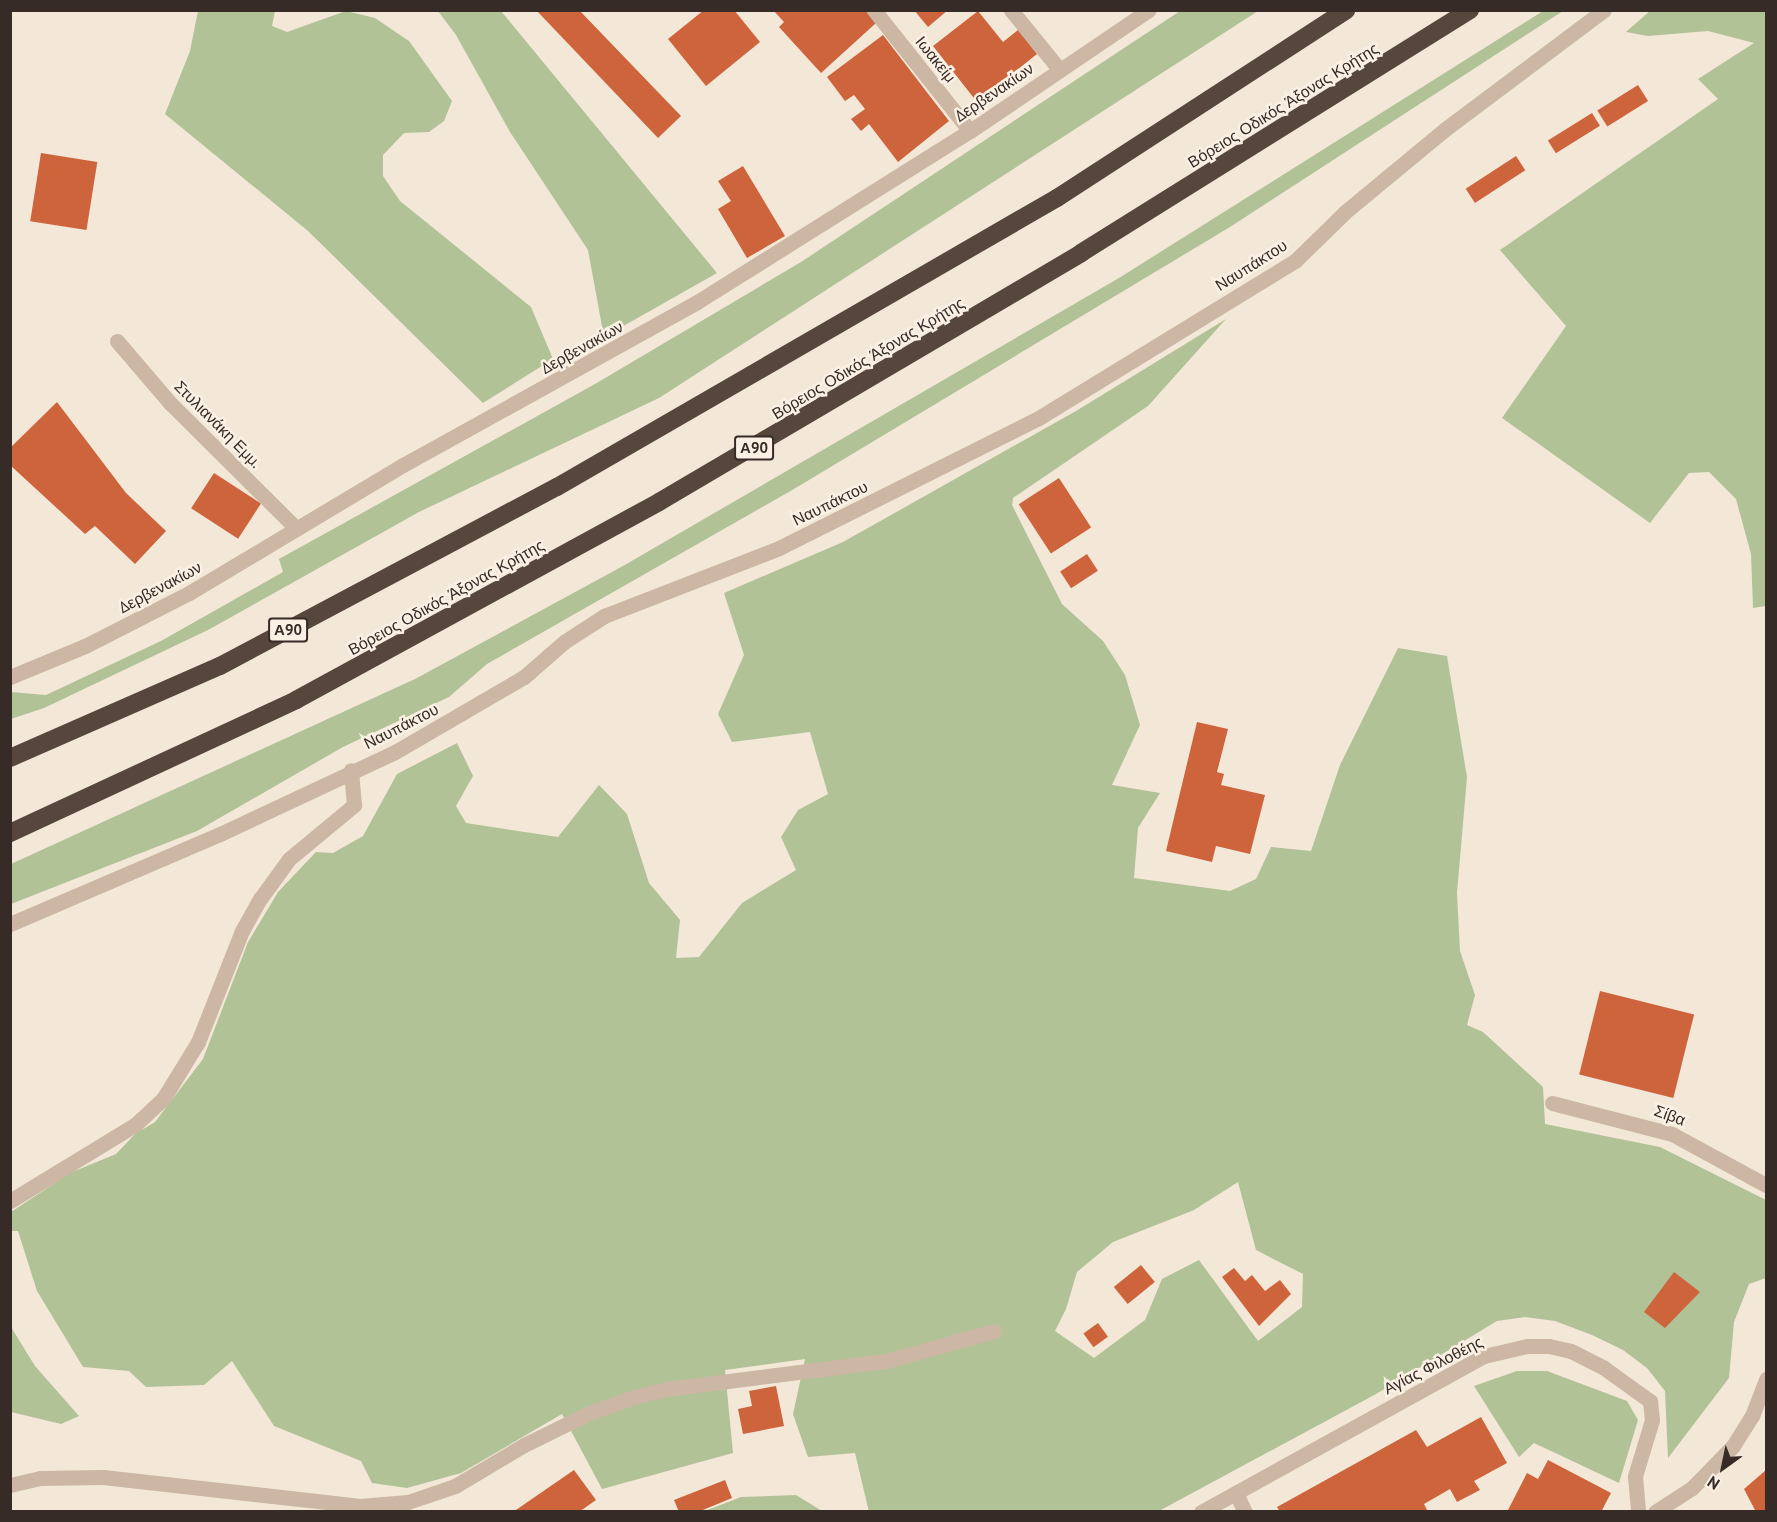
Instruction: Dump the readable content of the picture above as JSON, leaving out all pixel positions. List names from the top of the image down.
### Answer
{
  "streets": {
    "highway": ["Βόρειος Οδικός Άξονας Κρήτης", "Α90"],
    "street": [
      "Ιωακείμ",
      "Δερβενακίων",
      "Ναυπάκτου",
      "Στυλιανάκη Εμμ.",
      "Σίβα",
      "Αγίας Φιλοθέης"
    ]
  },
  "crossings": [
    ["Ιωακείμ", "Δερβενακίων"],
    ["Δερβενακίων", "Στυλιανάκη Εμμ."]
  ],
  "north": "bottom left"
}
